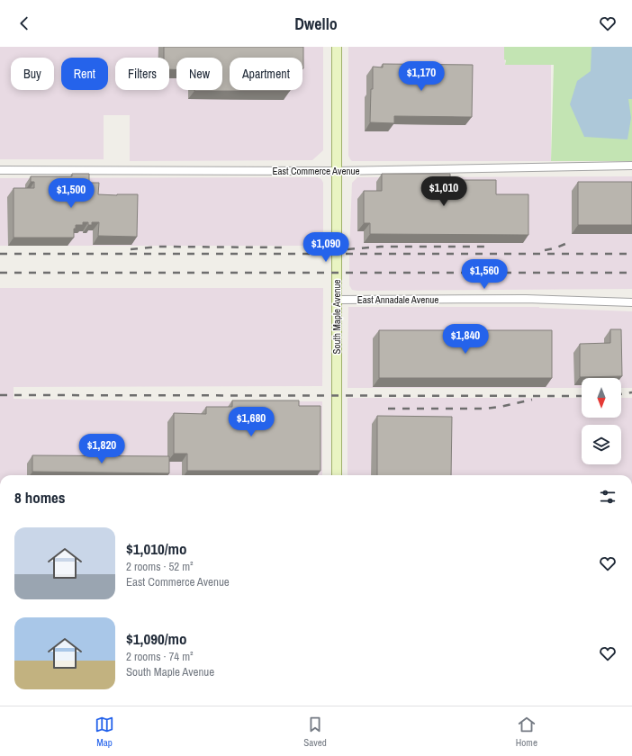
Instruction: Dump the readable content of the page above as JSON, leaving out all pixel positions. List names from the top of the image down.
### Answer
{
  "streets": {
    "street": ["East Commerce Avenue", "East Annadale Avenue", "South Maple Avenue"]
  },
  "crossings": [
    ["East Commerce Avenue", "South Maple Avenue"],
    ["East Annadale Avenue", "South Maple Avenue"]
  ],
  "north": "bottom",
  "page": {
    "header": "Dwello",
    "chip": [
      "Buy",
      "Rent",
      "Filters",
      "New",
      "Apartment"
    ],
    "price": [
      "$1,170",
      "$1,010",
      "$1,500",
      "$1,090",
      "$1,560",
      "$1,840",
      "$1,680",
      "$1,820"
    ],
    "heading": "8 homes",
    "list": [
      {
        "name": "$1,010/mo",
        "note": "2 rooms · 52 m² · East Commerce Avenue"
      },
      {
        "name": "$1,090/mo",
        "note": "2 rooms · 74 m² · South Maple Avenue"
      }
    ],
    "tabs": ["Map", "Saved", "Home"]
  }
}
